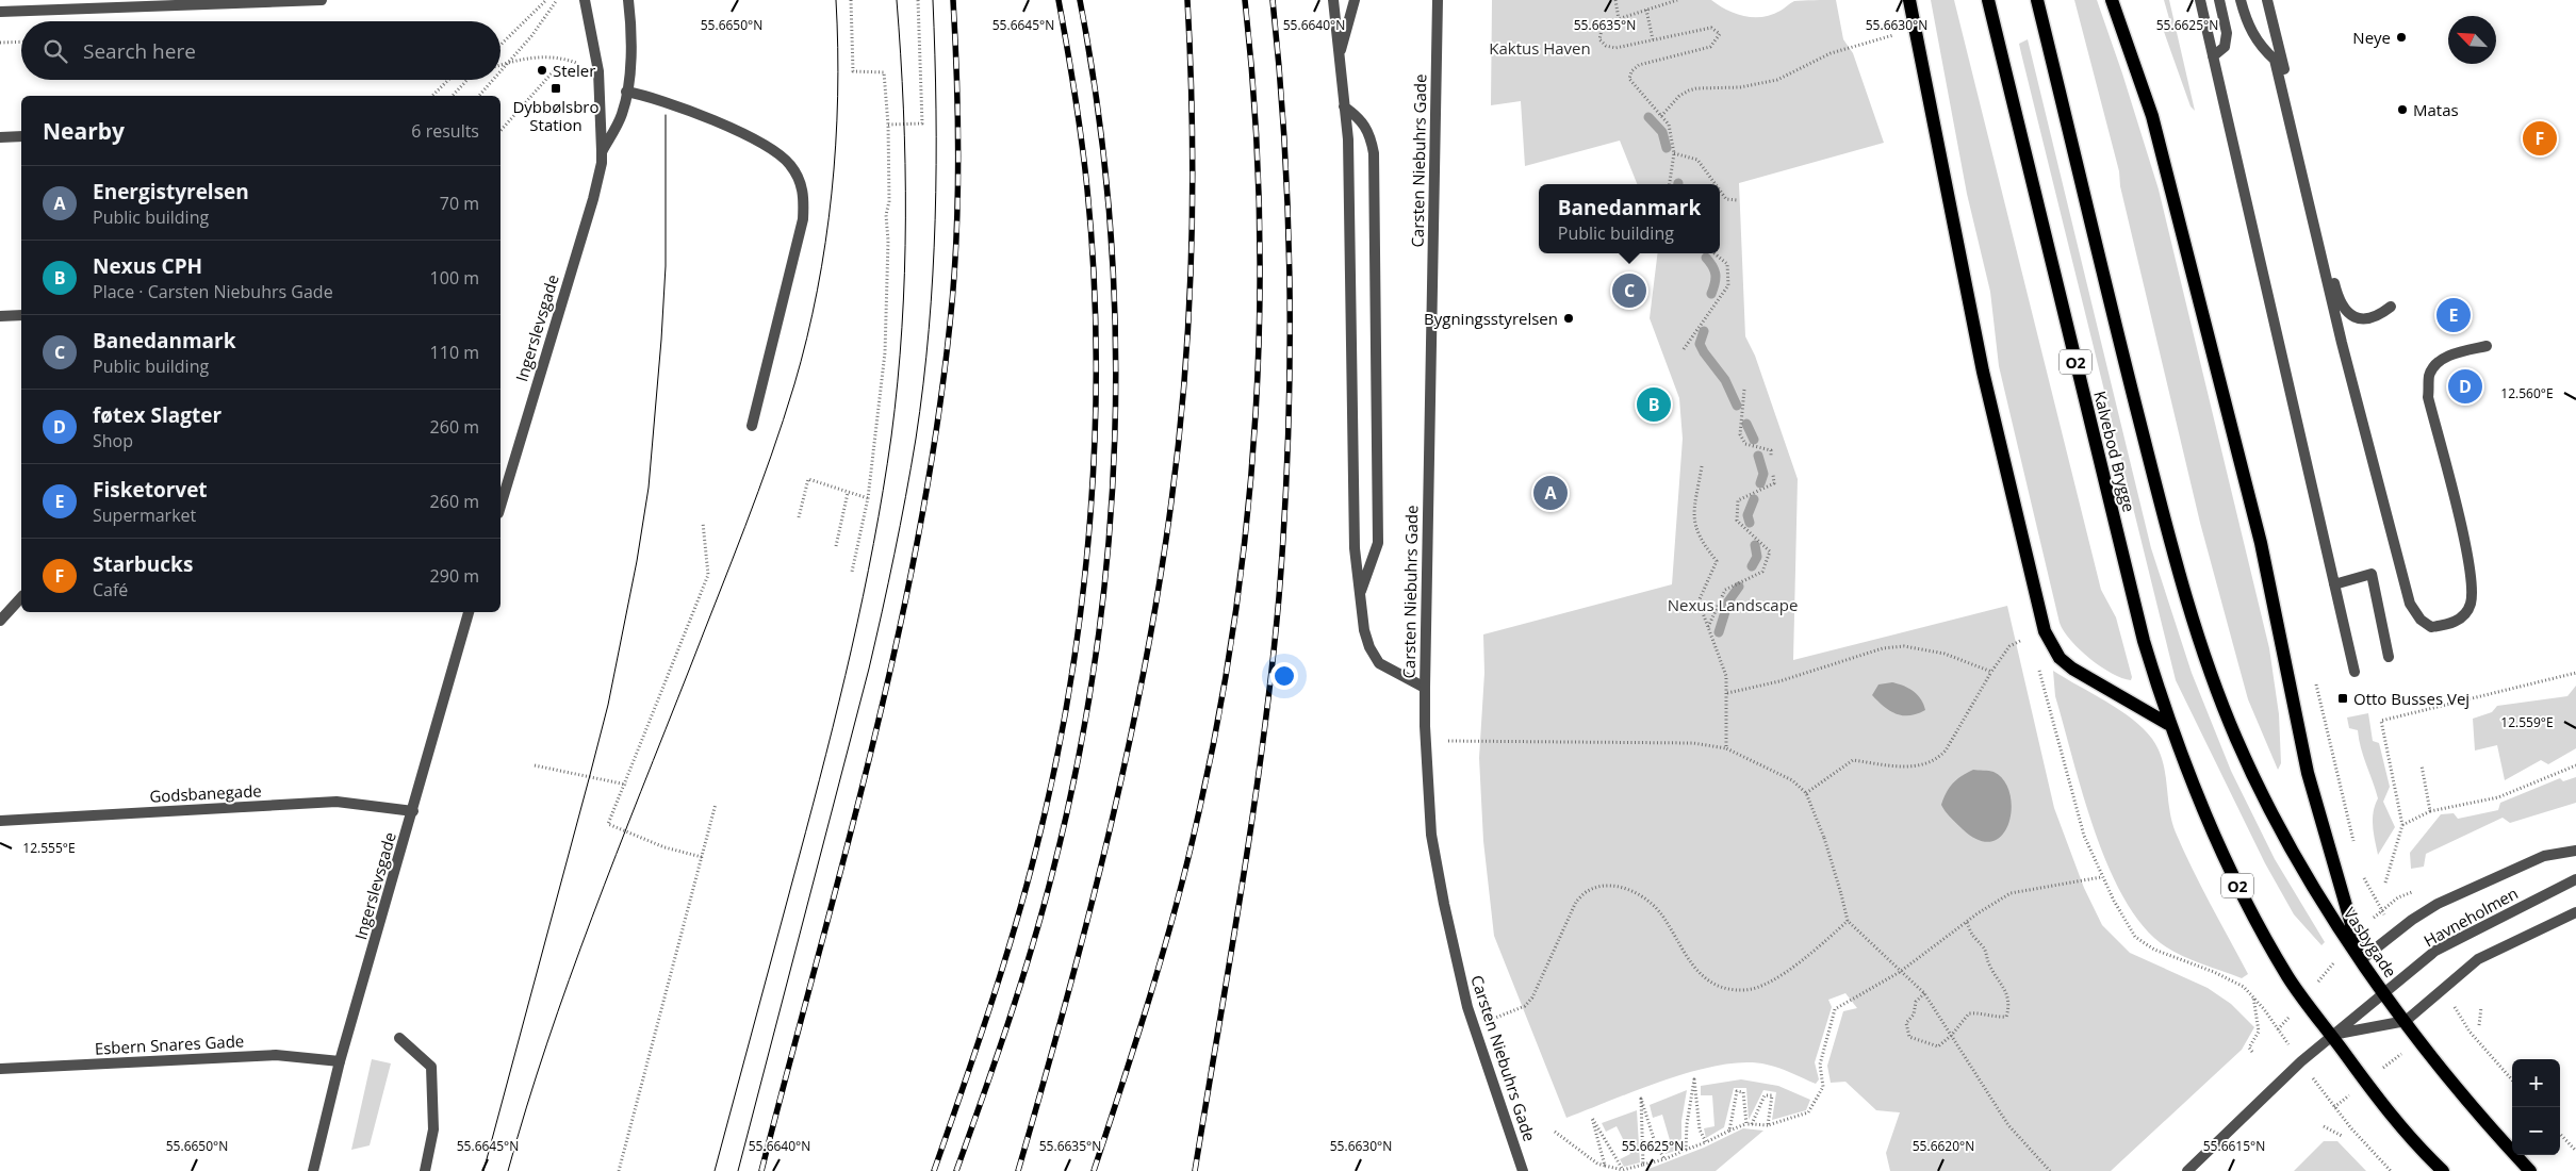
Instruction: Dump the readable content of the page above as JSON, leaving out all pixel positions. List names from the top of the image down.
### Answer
{
  "streets": {
    "main road": ["O2", "Kalvebod Brygge", "Vasbygade"],
    "street": [
      "Carsten Niebuhrs Gade",
      "Ingerslevsgade",
      "Godsbanegade",
      "Havneholmen",
      "Esbern Snares Gade"
    ]
  },
  "crossings": [
    ["Ingerslevsgade", "Godsbanegade"],
    ["Ingerslevsgade", "Esbern Snares Gade"],
    ["O2", "Kalvebod Brygge"],
    ["O2", "Havneholmen"],
    ["Kalvebod Brygge", "Vasbygade"],
    ["Havneholmen", "Vasbygade"]
  ],
  "parks": ["Kaktus Haven", "Nexus Landscape"],
  "places": {
    "other": [
      "Neye",
      "Steler",
      "Matas",
      "Bygningsstyrelsen"
    ],
    "transit": ["Dybbølsbro Station", "Otto Busses Vej"]
  },
  "north": "top left",
  "page": {
    "search": "Search here",
    "heading": ["Nearby", "6 results"],
    "pins": [
      "F",
      "C",
      "E",
      "D",
      "B",
      "A"
    ],
    "list": [
      {
        "mark": "A",
        "name": "Energistyrelsen",
        "note": "Public building",
        "value": "70 m"
      },
      {
        "mark": "B",
        "name": "Nexus CPH",
        "note": "Place · Carsten Niebuhrs Gade",
        "value": "100 m"
      },
      {
        "mark": "C",
        "name": "Banedanmark",
        "note": "Public building",
        "value": "110 m"
      },
      {
        "mark": "D",
        "name": "føtex Slagter",
        "note": "Shop",
        "value": "260 m"
      },
      {
        "mark": "E",
        "name": "Fisketorvet",
        "note": "Supermarket",
        "value": "260 m"
      },
      {
        "mark": "F",
        "name": "Starbucks",
        "note": "Café",
        "value": "290 m"
      }
    ],
    "popup": ["Banedanmark", "Public building"],
    "map_buttons": ["+", "−"]
  },
  "coordinates": [
    "55.6650°N",
    "55.6645°N",
    "55.6640°N",
    "55.6635°N",
    "55.6630°N",
    "55.6625°N",
    "12.560°E",
    "12.559°E",
    "12.555°E",
    "55.6620°N",
    "55.6615°N"
  ]
}
